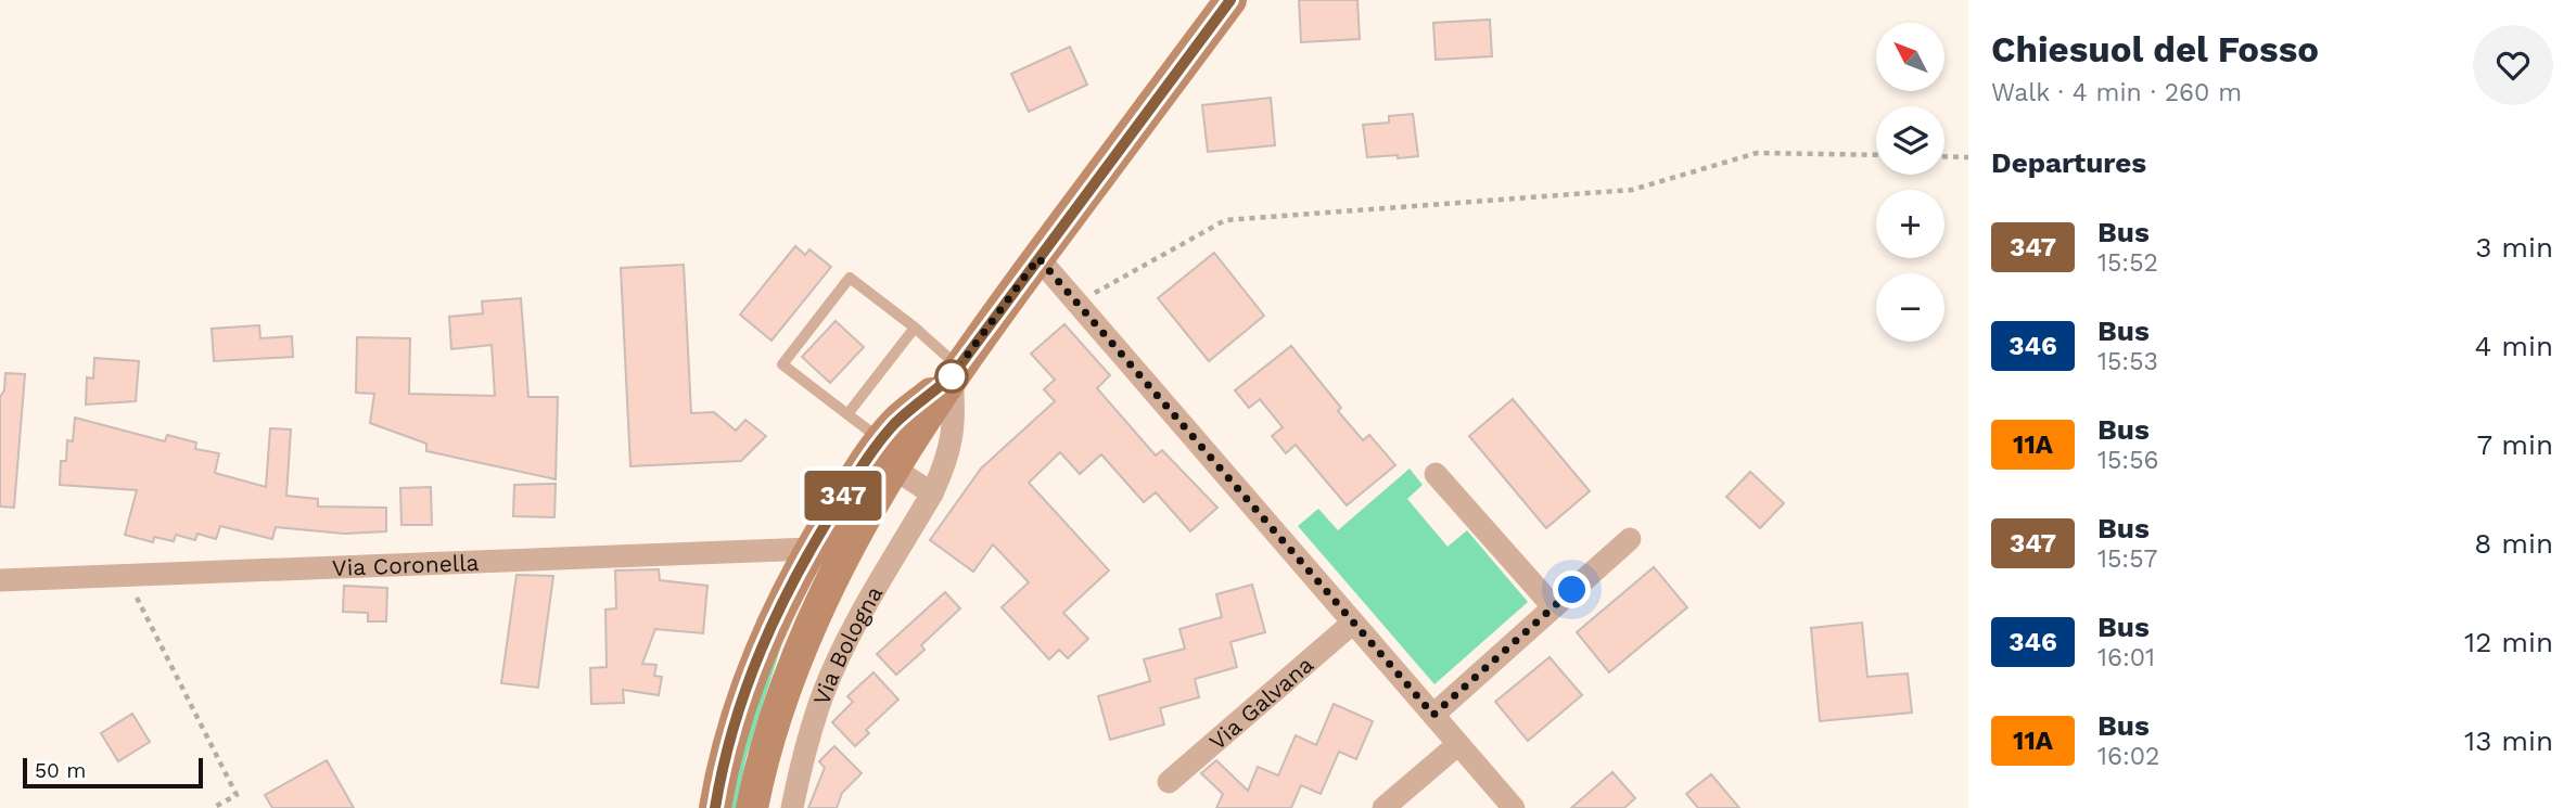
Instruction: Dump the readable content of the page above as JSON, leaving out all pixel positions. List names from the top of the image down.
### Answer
{
  "streets": {
    "main road": ["Via Bologna"],
    "street": ["Via Coronella", "Via Galvana"]
  },
  "crossings": [
    ["Via Coronella", "Via Bologna"]
  ],
  "lines": ["bus line 347"],
  "scale_bar": "50 m",
  "north": "top left",
  "page": {
    "on_map": "347",
    "heading": [
      ["Chiesuol del Fosso", "Walk · 4 min · 260 m"],
      "Departures"
    ],
    "map_buttons": ["+", "−"],
    "list": [
      {
        "mark": "347",
        "name": "Bus",
        "note": "15:52",
        "value": "3 min"
      },
      {
        "mark": "346",
        "name": "Bus",
        "note": "15:53",
        "value": "4 min"
      },
      {
        "mark": "11A",
        "name": "Bus",
        "note": "15:56",
        "value": "7 min"
      },
      {
        "mark": "347",
        "name": "Bus",
        "note": "15:57",
        "value": "8 min"
      },
      {
        "mark": "346",
        "name": "Bus",
        "note": "16:01",
        "value": "12 min"
      },
      {
        "mark": "11A",
        "name": "Bus",
        "note": "16:02",
        "value": "13 min"
      }
    ],
    "scale": "50 m"
  }
}
